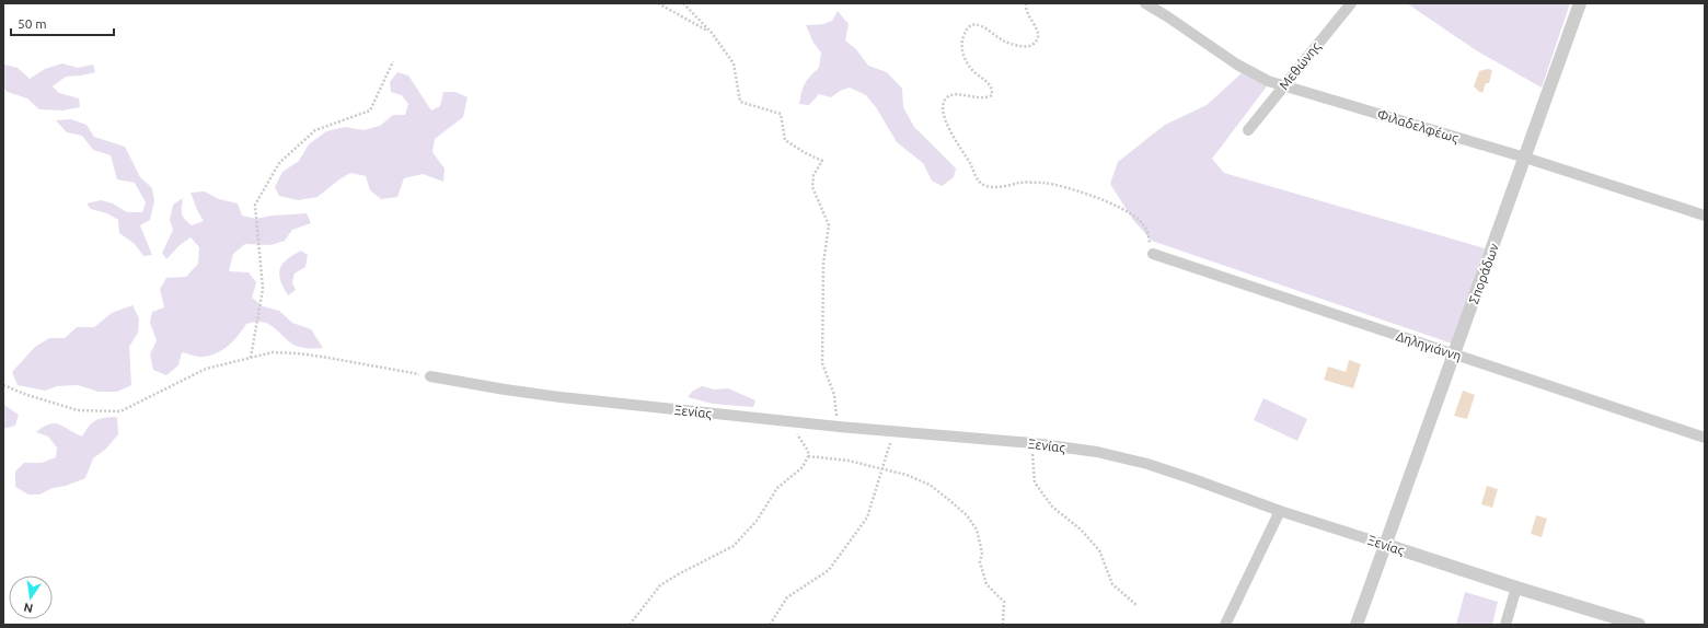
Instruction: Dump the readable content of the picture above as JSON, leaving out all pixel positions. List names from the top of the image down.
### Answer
{
  "streets": {
    "street": [
      "Μεθώνης",
      "Φιλαδελφέως",
      "Σποράδων",
      "Δηληγιάννη",
      "Ξενίας"
    ]
  },
  "crossings": [
    ["Μεθώνης", "Φιλαδελφέως"],
    ["Φιλαδελφέως", "Σποράδων"],
    ["Σποράδων", "Δηληγιάννη"],
    ["Σποράδων", "Ξενίας"]
  ],
  "scale_bar": "50 m",
  "north": "bottom"
}
